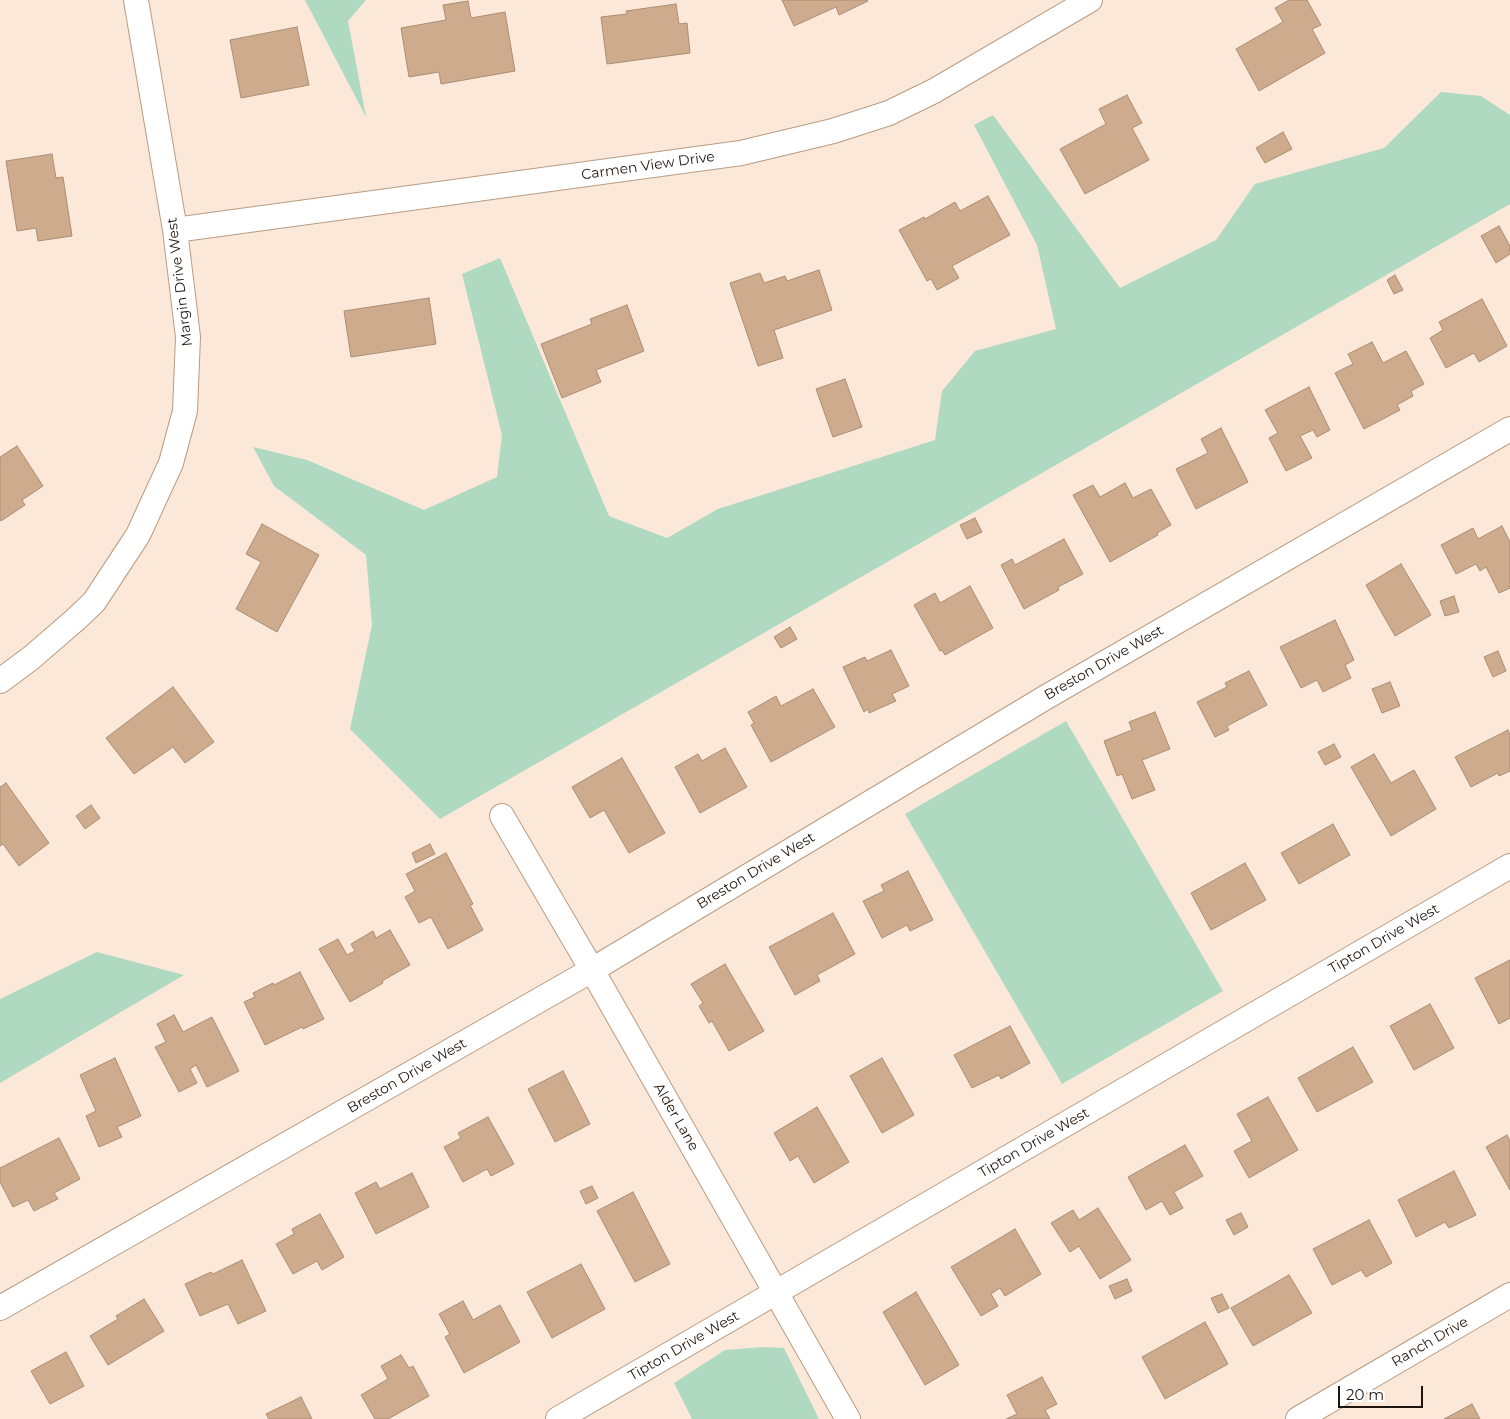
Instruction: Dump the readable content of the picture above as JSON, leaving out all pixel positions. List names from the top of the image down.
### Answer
{
  "streets": {
    "street": [
      "Carmen View Drive",
      "Margin Drive West",
      "Breston Drive West",
      "Tipton Drive West",
      "Alder Lane",
      "Ranch Drive"
    ]
  },
  "crossings": [
    ["Carmen View Drive", "Margin Drive West"],
    ["Breston Drive West", "Alder Lane"],
    ["Tipton Drive West", "Alder Lane"]
  ],
  "scale_bar": "20 m"
}
